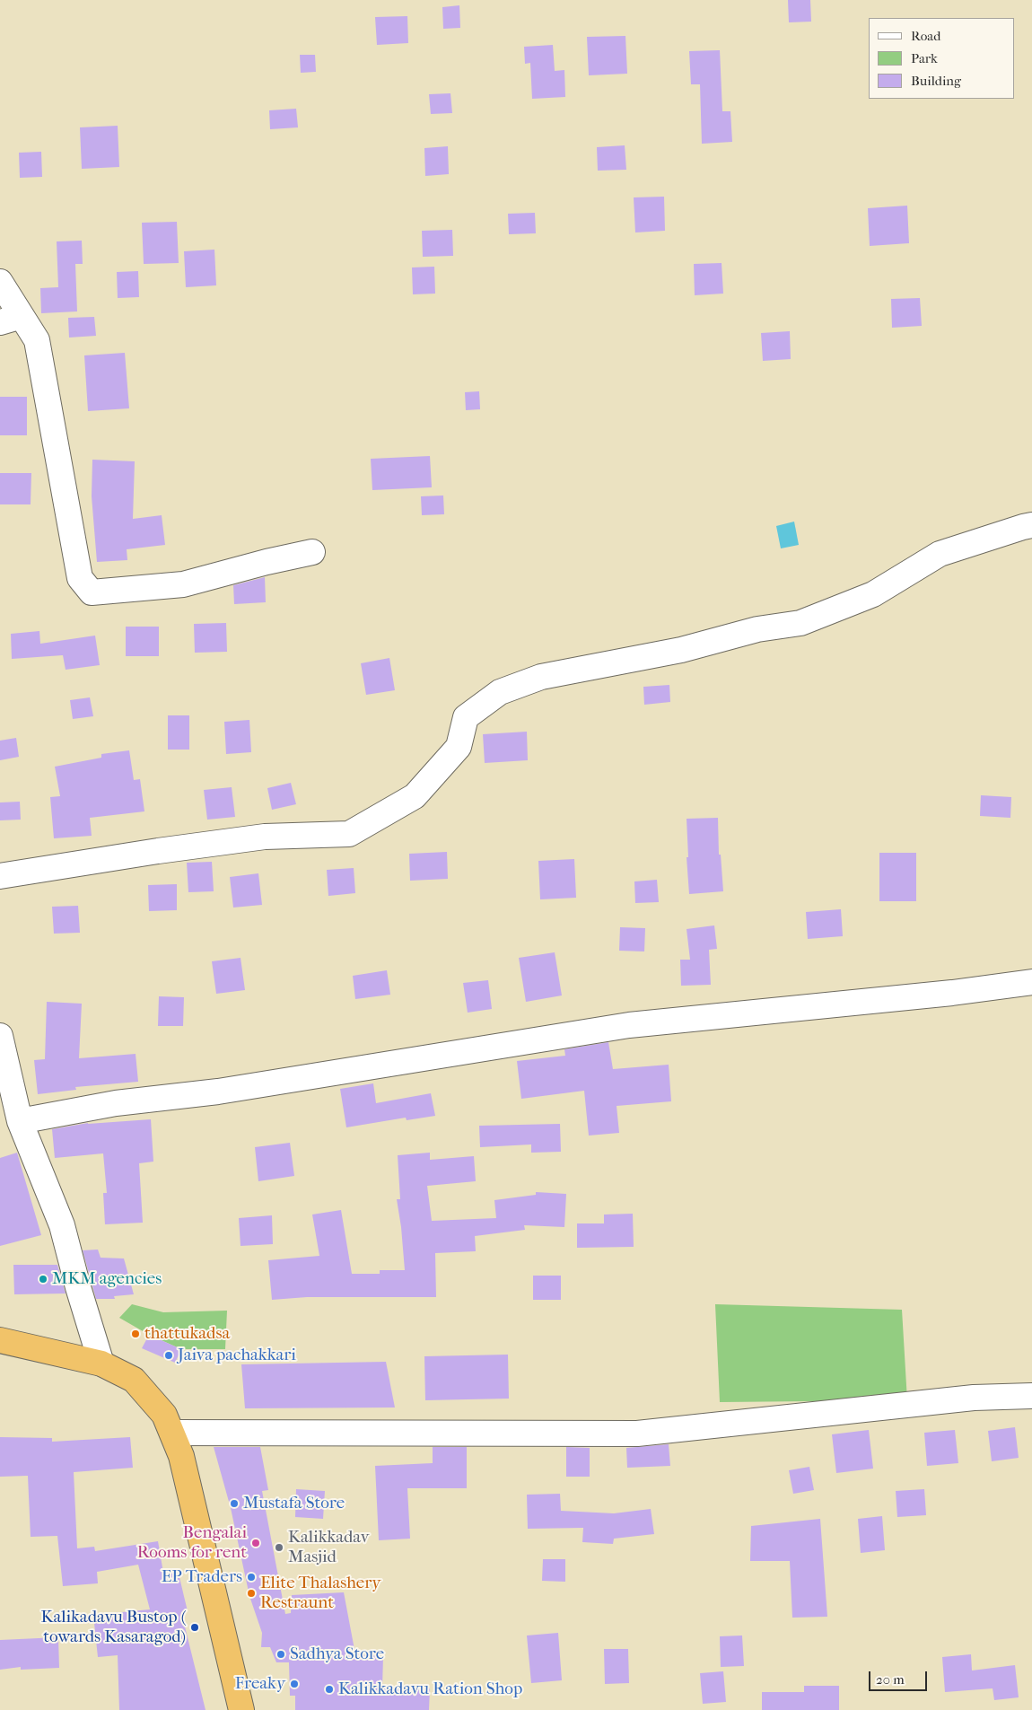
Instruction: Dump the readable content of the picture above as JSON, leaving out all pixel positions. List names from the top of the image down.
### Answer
{
  "places": [
    "MKM agencies",
    "thattukadsa",
    "Jaiva pachakkari",
    "Mustafa Store",
    "Bengalai Rooms for rent",
    "Kalikkadav Masjid",
    "EP Traders",
    "Elite Thalashery Restraunt",
    "Kalikadavu Bustop ( towards Kasaragod)",
    "Sadhya Store",
    "Freaky",
    "Kalikkadavu Ration Shop"
  ],
  "legend": ["Road", "Park", "Building"],
  "scale_bar": "20 m"
}
